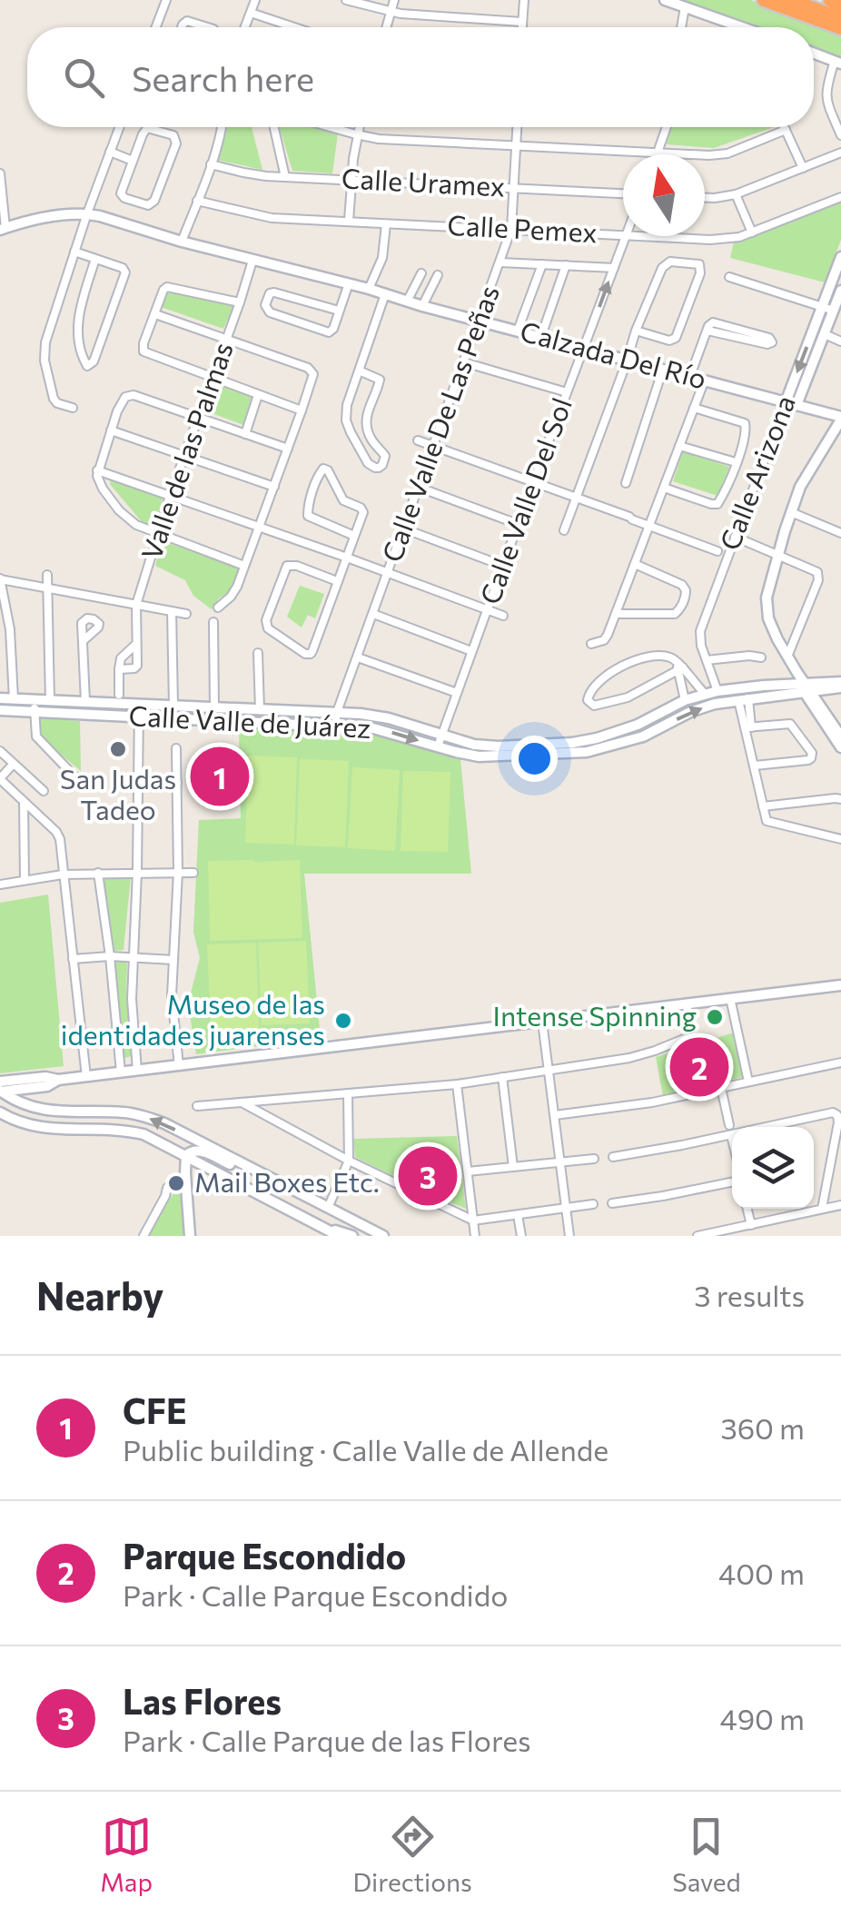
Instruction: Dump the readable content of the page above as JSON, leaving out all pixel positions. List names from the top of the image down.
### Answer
{
  "streets": {
    "street": [
      "Calle Uramex",
      "Calle Pemex",
      "Calzada Del Río",
      "Calle Valle De Las Peñas",
      "Valle de las Palmas",
      "Calle Arizona",
      "Calle Valle Del Sol",
      "Calle Valle de Juárez"
    ]
  },
  "crossings": [
    ["Calle Uramex", "Calle Valle De Las Peñas"],
    ["Calle Pemex", "Calle Valle De Las Peñas"],
    ["Calzada Del Río", "Calle Valle De Las Peñas"],
    ["Calzada Del Río", "Valle de las Palmas"],
    ["Calzada Del Río", "Calle Arizona"],
    ["Calzada Del Río", "Calle Valle Del Sol"],
    ["Calle Valle De Las Peñas", "Calle Valle de Juárez"],
    ["Calle Arizona", "Calle Valle de Juárez"],
    ["Calle Valle Del Sol", "Calle Valle de Juárez"]
  ],
  "places": [
    "San Judas Tadeo",
    "Intense Spinning",
    "Museo de las identidades juarenses",
    "Mail Boxes Etc."
  ],
  "north": "top",
  "page": {
    "search": "Search here",
    "pins": ["1", "2", "3"],
    "heading": ["Nearby", "3 results"],
    "list": [
      {
        "mark": "1",
        "name": "CFE",
        "note": "Public building · Calle Valle de Allende",
        "value": "360 m"
      },
      {
        "mark": "2",
        "name": "Parque Escondido",
        "note": "Park · Calle Parque Escondido",
        "value": "400 m"
      },
      {
        "mark": "3",
        "name": "Las Flores",
        "note": "Park · Calle Parque de las Flores",
        "value": "490 m"
      }
    ],
    "nav": ["Map", "Directions", "Saved"]
  }
}
